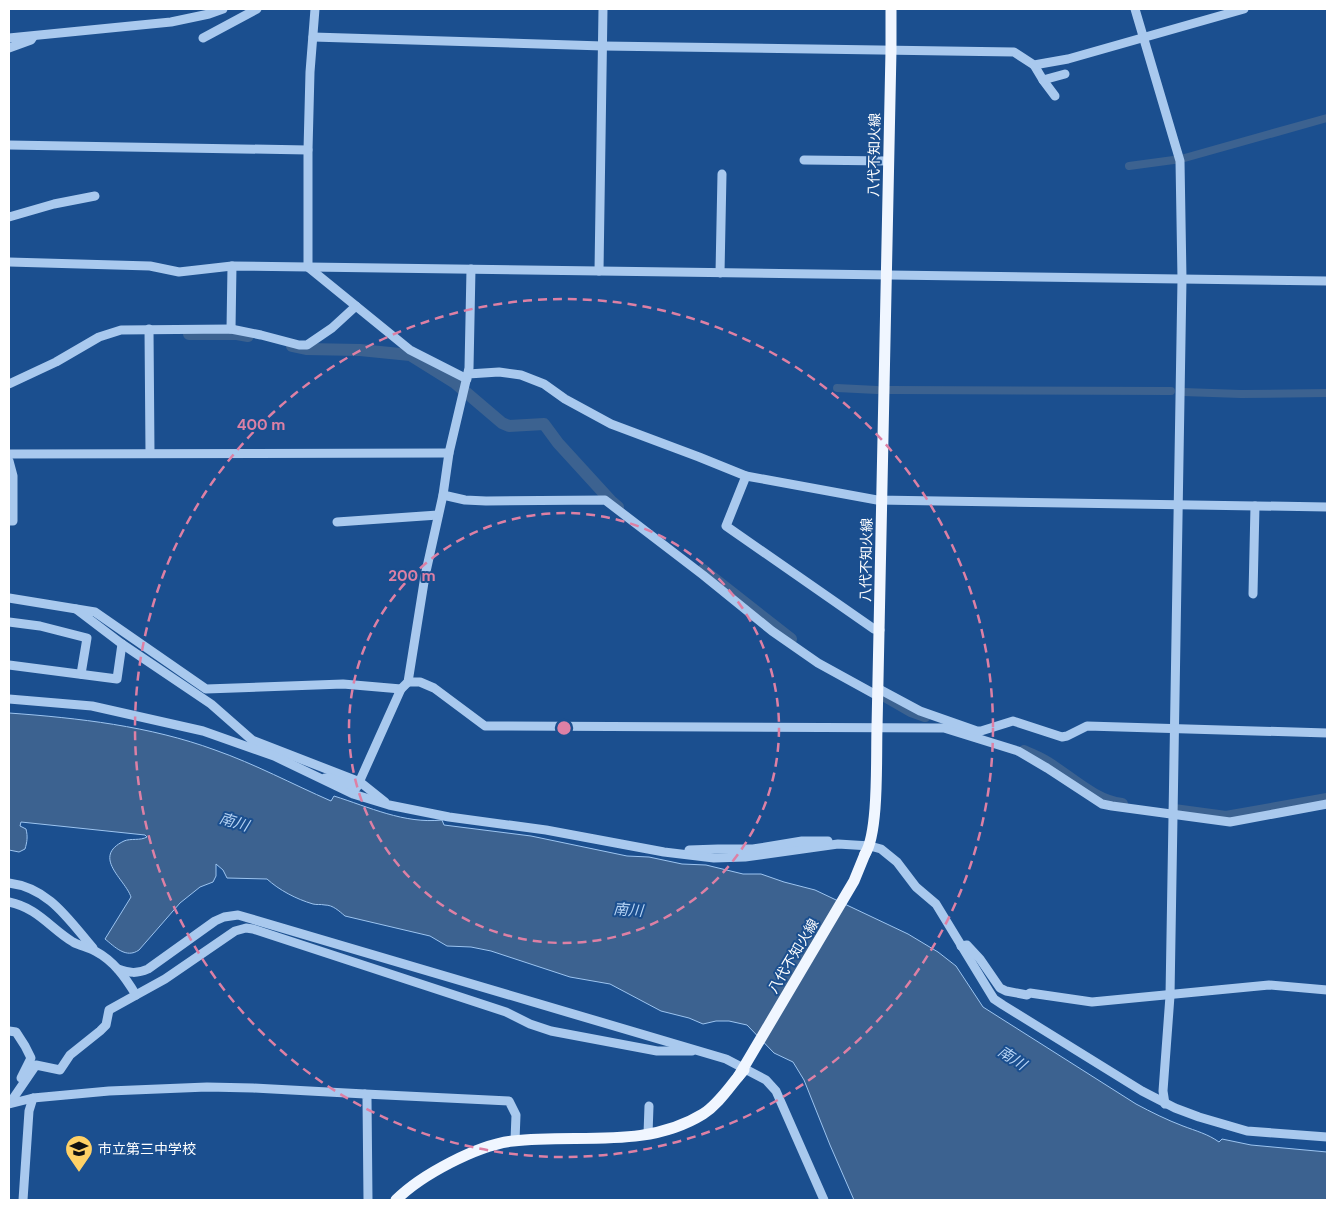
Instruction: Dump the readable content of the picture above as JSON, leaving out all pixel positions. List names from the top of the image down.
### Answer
{
  "streets": {
    "main road": ["八代不知火線"]
  },
  "water": ["南川"],
  "places": {
    "school or university": ["市立第三中学校"]
  },
  "rings": ["400 m", "200 m"]
}
